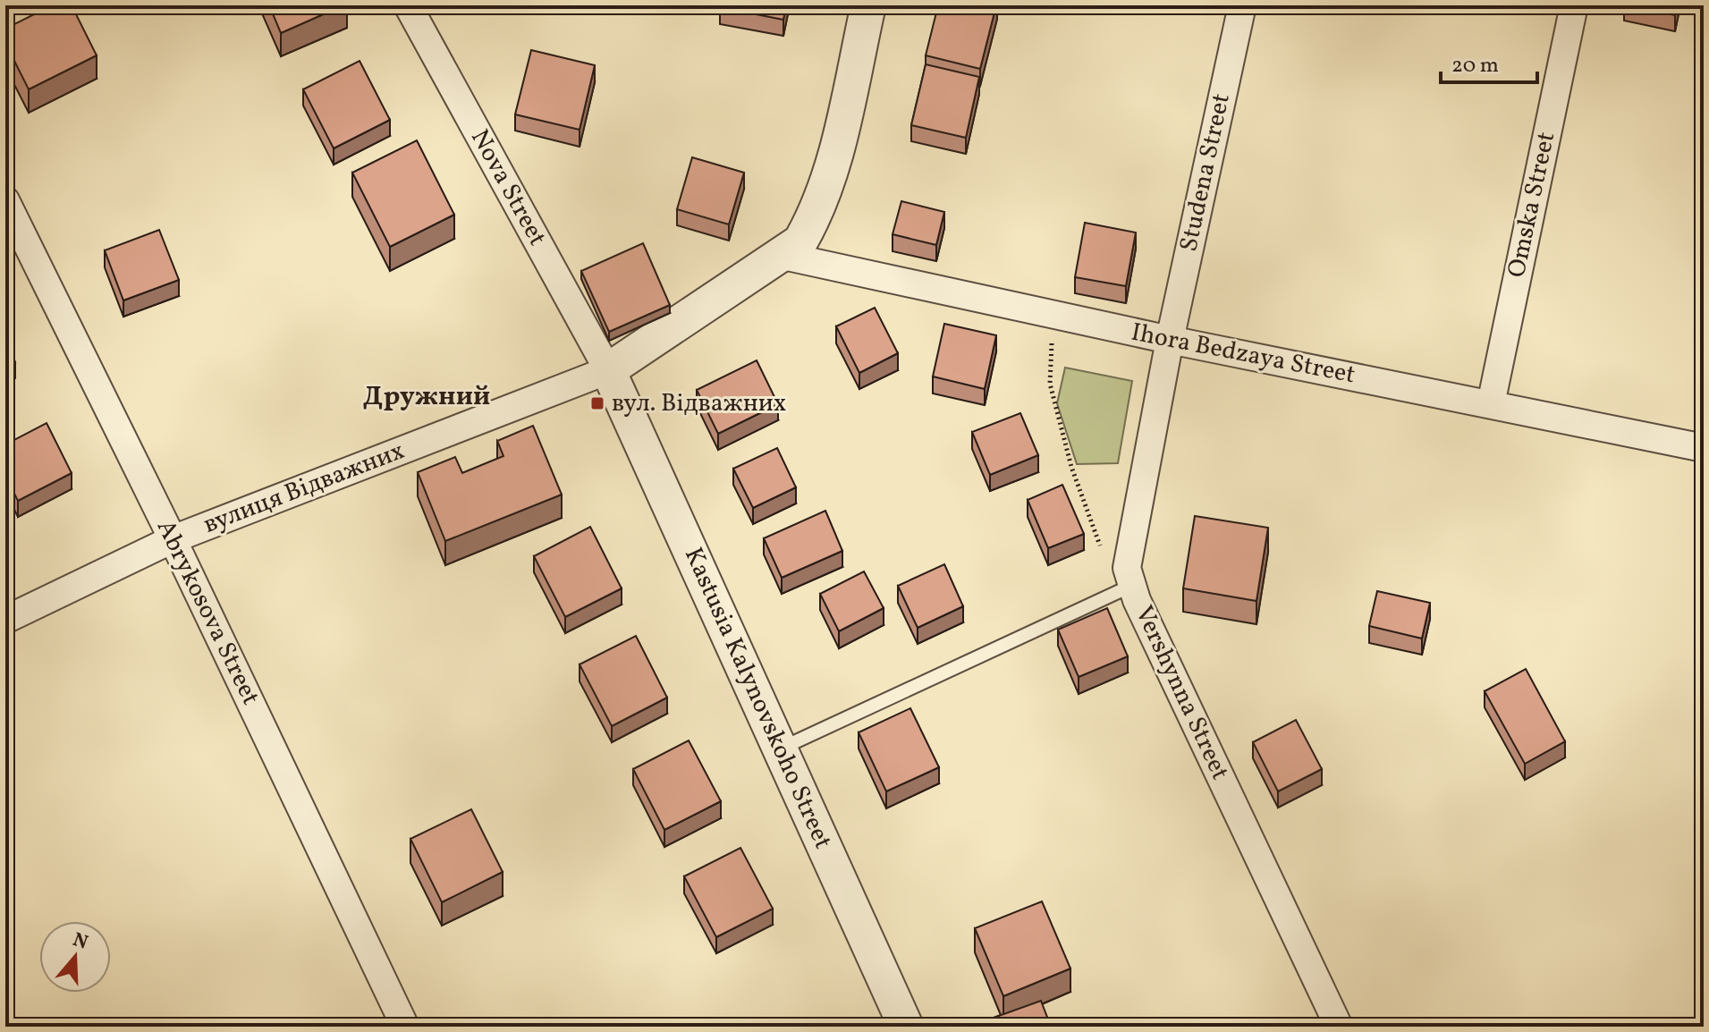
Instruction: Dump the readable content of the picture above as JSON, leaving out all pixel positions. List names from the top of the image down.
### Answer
{
  "streets": {
    "street": [
      "Studena Street",
      "Nova Street",
      "Omska Street",
      "Ihora Bedzaya Street",
      "вулиця Відважних",
      "Abrykosova Street",
      "Vershynna Street",
      "Kastusia Kalynovskoho Street"
    ]
  },
  "crossings": [
    ["Studena Street", "Ihora Bedzaya Street"],
    ["Studena Street", "Vershynna Street"],
    ["Nova Street", "вулиця Відважних"],
    ["Nova Street", "Kastusia Kalynovskoho Street"],
    ["Omska Street", "Ihora Bedzaya Street"],
    ["Ihora Bedzaya Street", "Vershynna Street"],
    ["вулиця Відважних", "Abrykosova Street"],
    ["вулиця Відважних", "Kastusia Kalynovskoho Street"]
  ],
  "districts": ["Дружний"],
  "places": {
    "transit": ["вул. Відважних"]
  },
  "scale_bar": "20 m",
  "north": "top"
}
